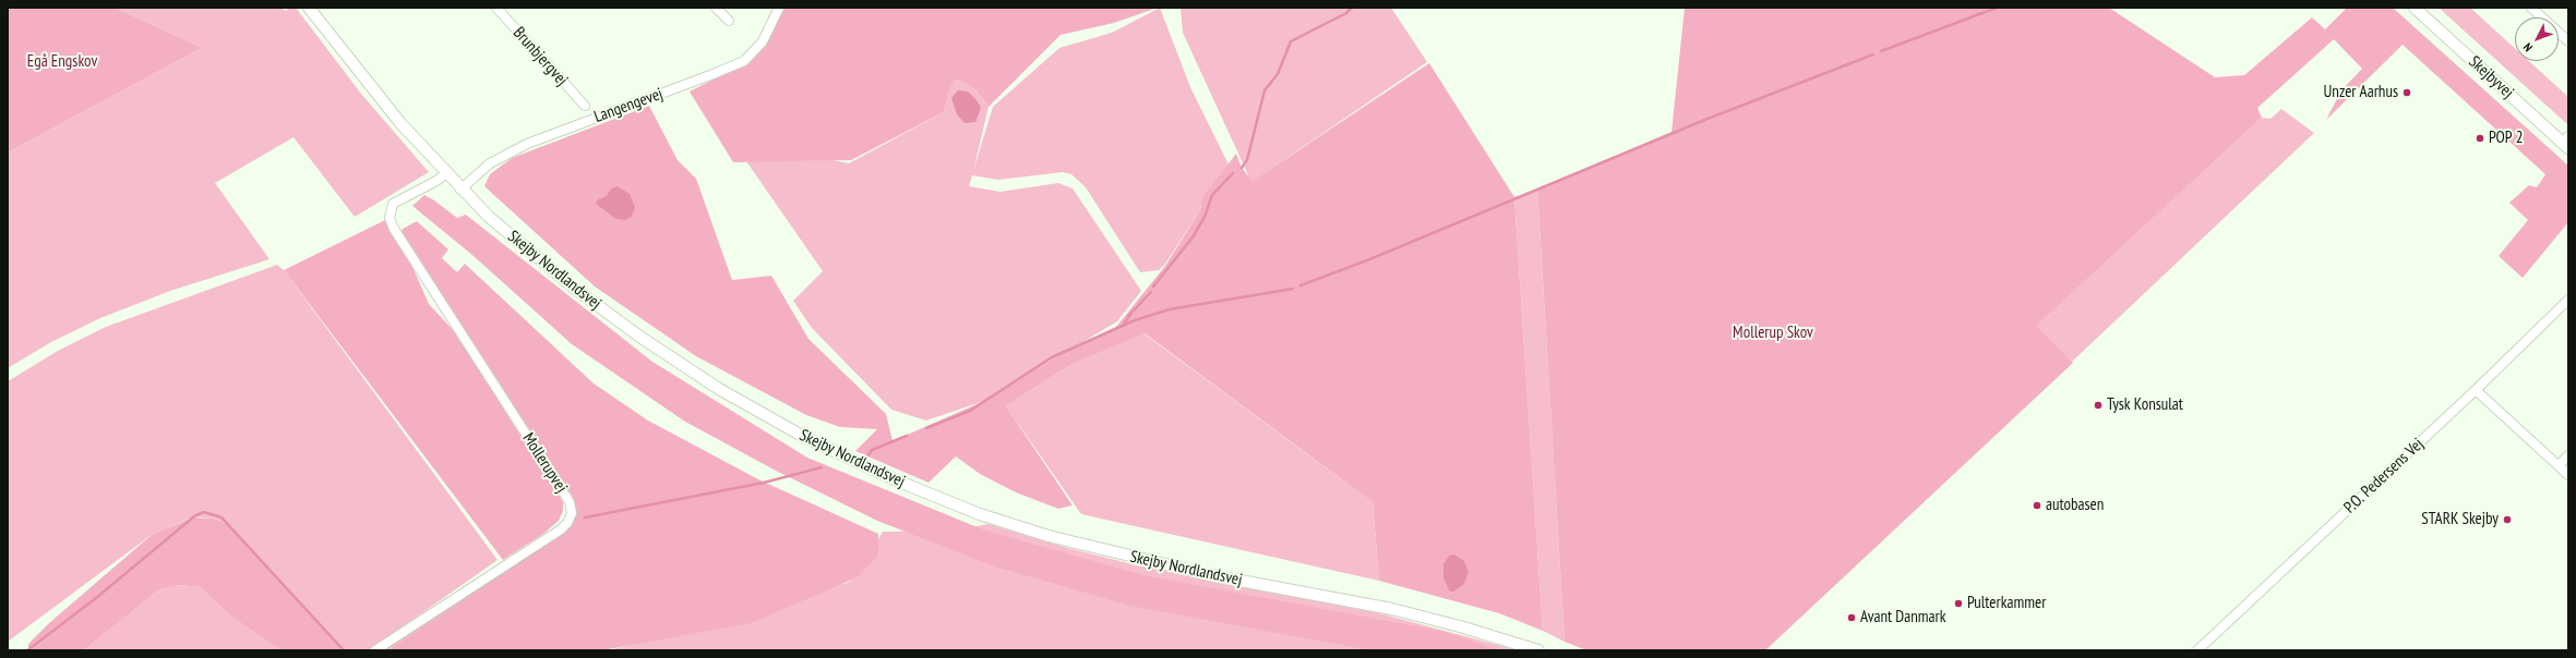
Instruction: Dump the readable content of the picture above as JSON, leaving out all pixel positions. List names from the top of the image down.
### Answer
{
  "streets": {
    "street": [
      "Brunbjergvej",
      "Skejbyvej",
      "Langengevej",
      "Skejby Nordlandsvej",
      "Mollerupvej",
      "P.O. Pedersens Vej"
    ]
  },
  "crossings": [
    ["Langengevej", "Skejby Nordlandsvej"],
    ["Skejby Nordlandsvej", "Mollerupvej"]
  ],
  "parks": ["Egå Engskov", "Mollerup Skov"],
  "places": [
    "Unzer Aarhus",
    "POP 2",
    "Tysk Konsulat",
    "autobasen",
    "STARK Skejby",
    "Pulterkammer",
    "Avant Danmark"
  ],
  "north": "bottom left"
}
